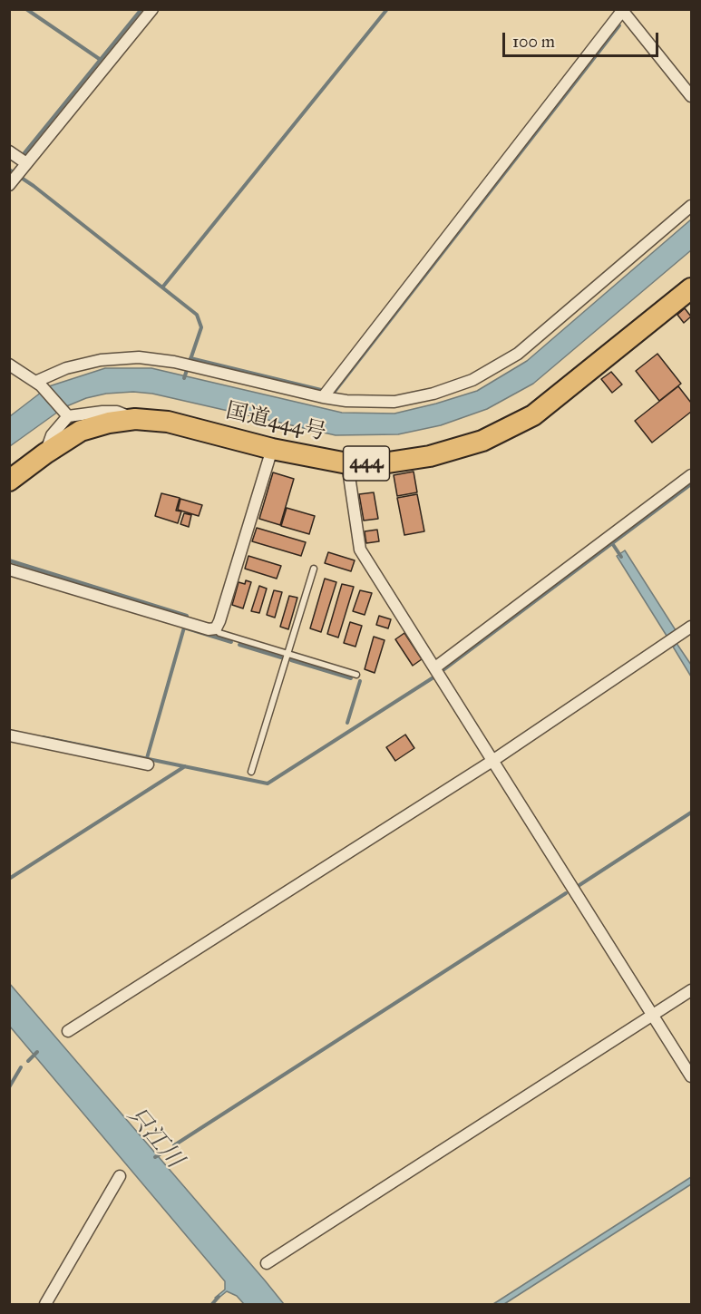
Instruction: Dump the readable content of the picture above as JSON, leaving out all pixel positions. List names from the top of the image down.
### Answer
{
  "streets": {
    "highway": ["国道444号", "444"]
  },
  "water": ["只江川"],
  "scale_bar": "100 m"
}
